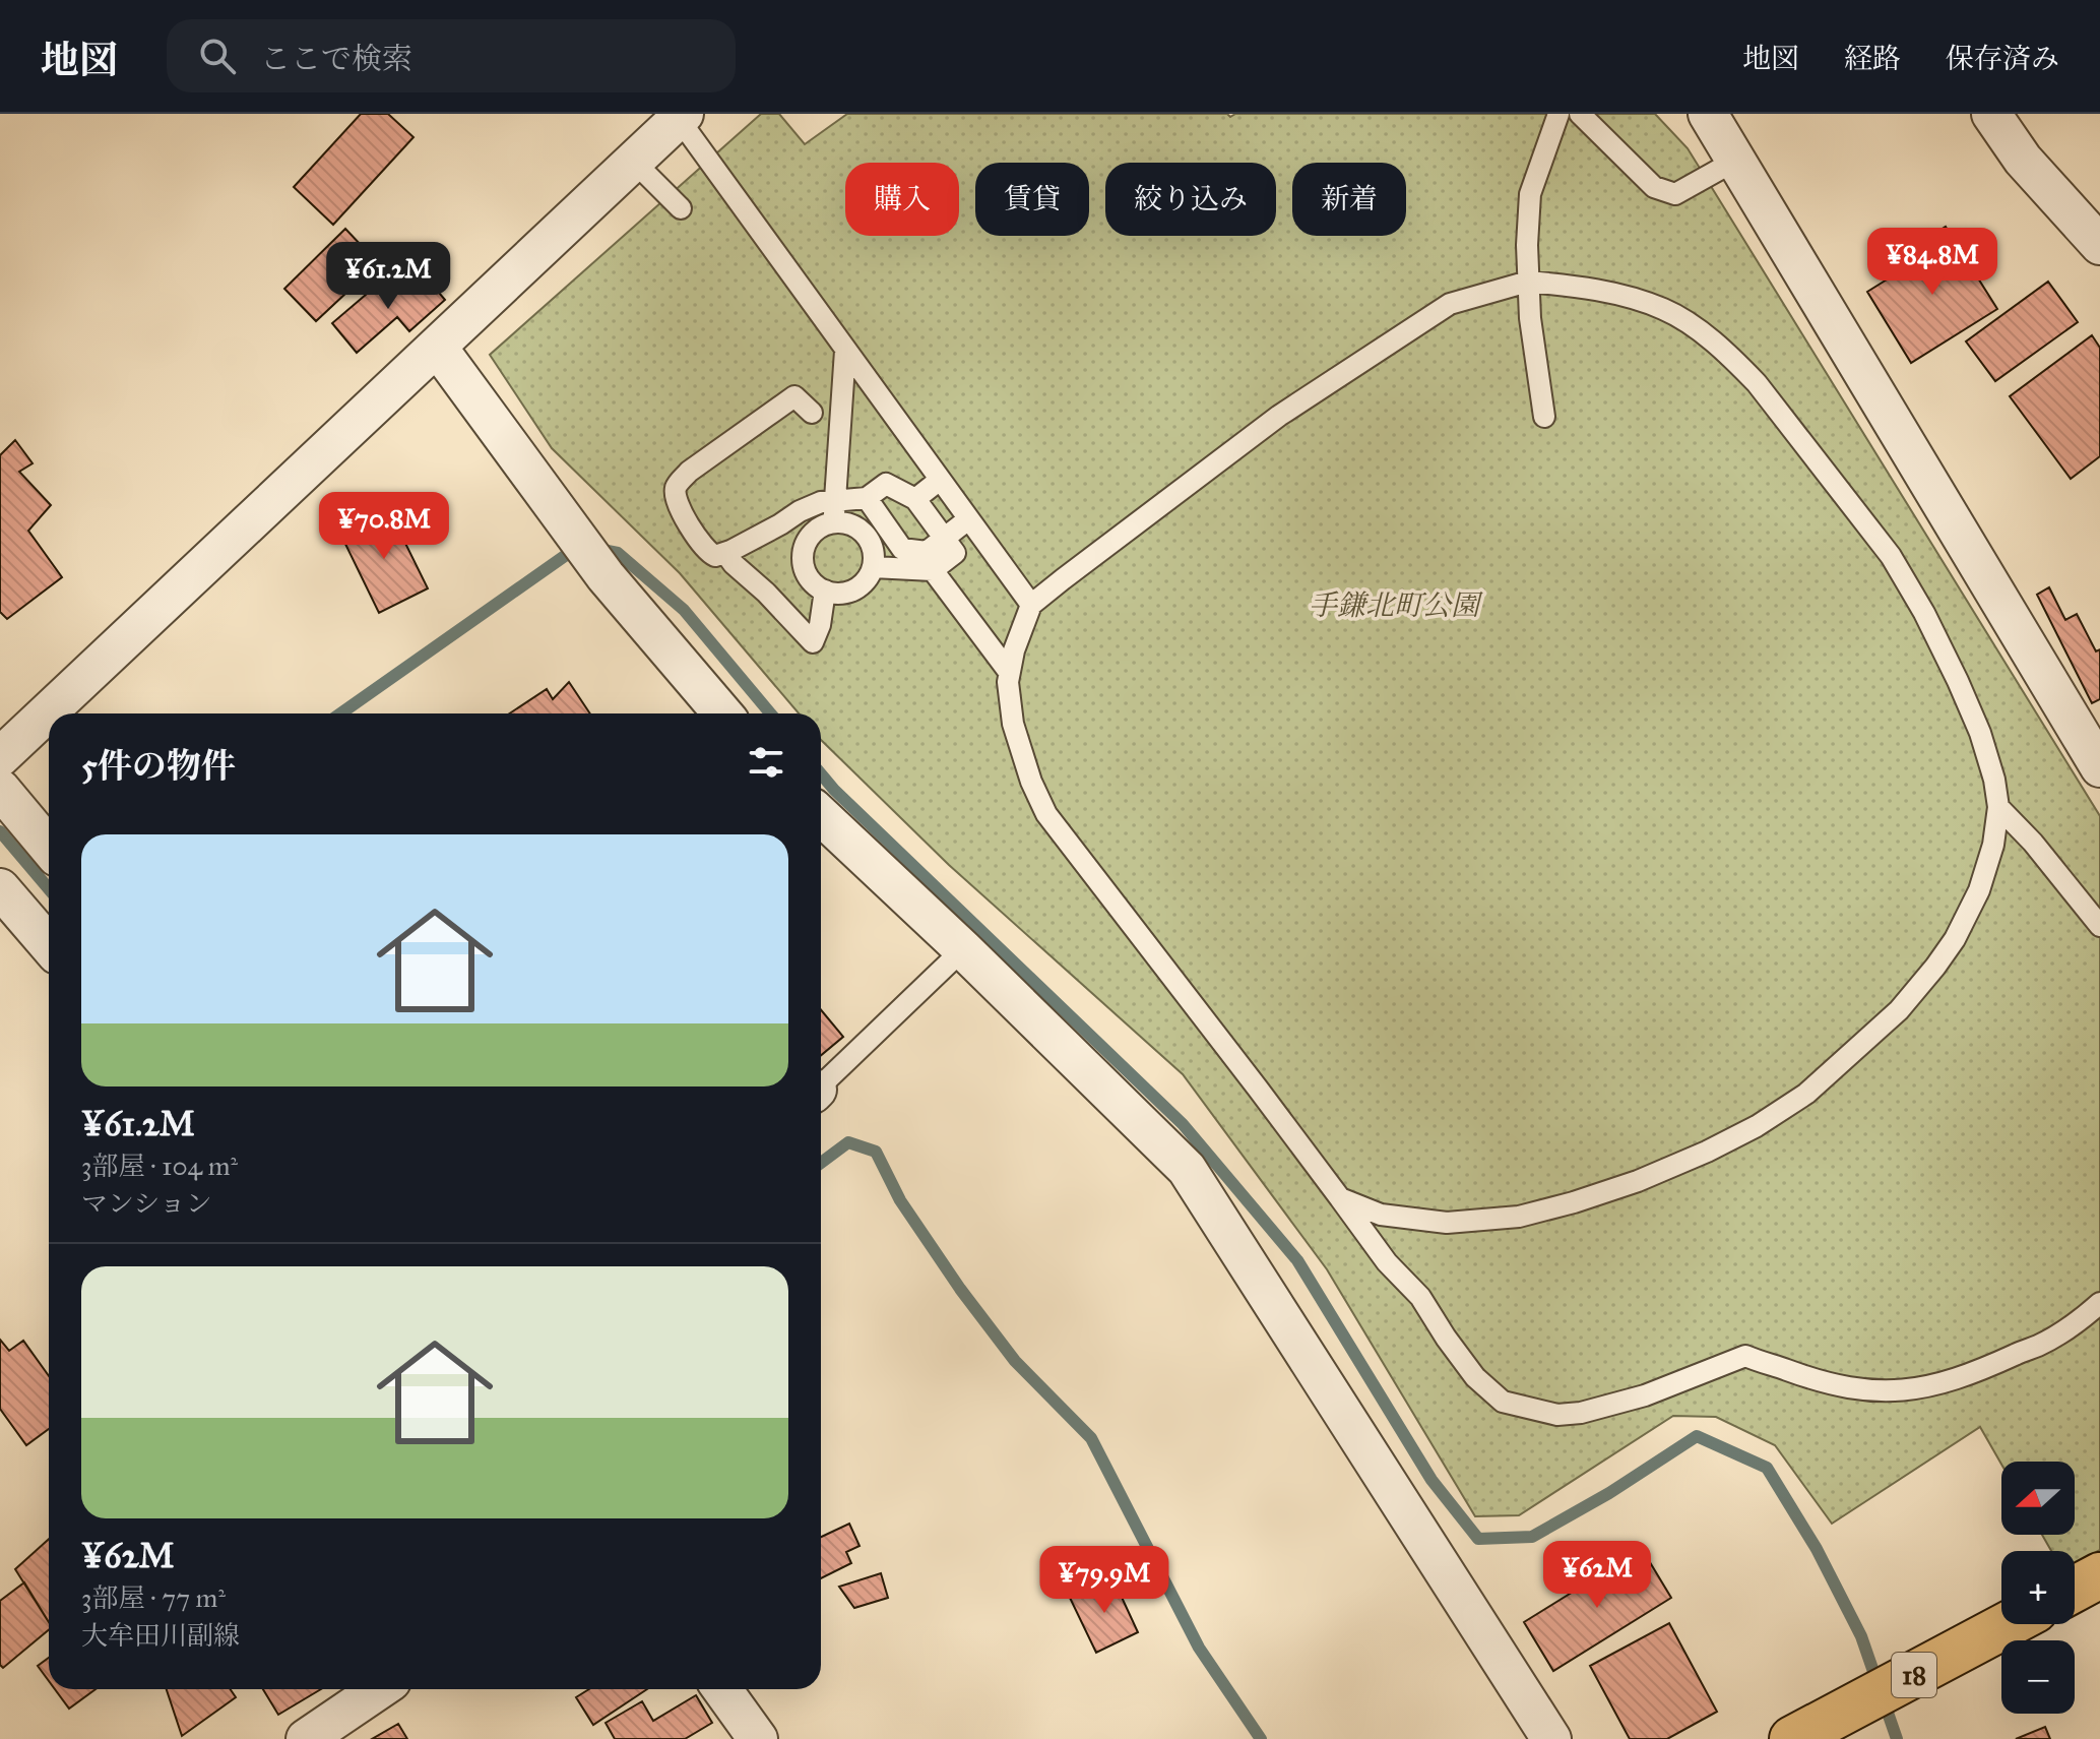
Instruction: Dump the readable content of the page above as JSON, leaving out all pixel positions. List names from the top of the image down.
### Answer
{
  "streets": {
    "main road": ["18"]
  },
  "parks": ["手鎌北町公園"],
  "north": "left",
  "page": {
    "header": "地図",
    "search": "ここで検索",
    "nav": ["地図", "経路", "保存済み"],
    "chip": [
      "購入",
      "賃貸",
      "絞り込み",
      "新着"
    ],
    "price": [
      "¥84.8M",
      "¥61.2M",
      "¥70.8M",
      "¥62M",
      "¥79.9M"
    ],
    "heading": "5件の物件",
    "list": [
      {
        "name": "¥61.2M",
        "note": "3部屋 · 104 m² · マンション"
      },
      {
        "name": "¥62M",
        "note": "3部屋 · 77 m² · 大牟田川副線"
      }
    ],
    "map_buttons": ["+", "−"]
  }
}
